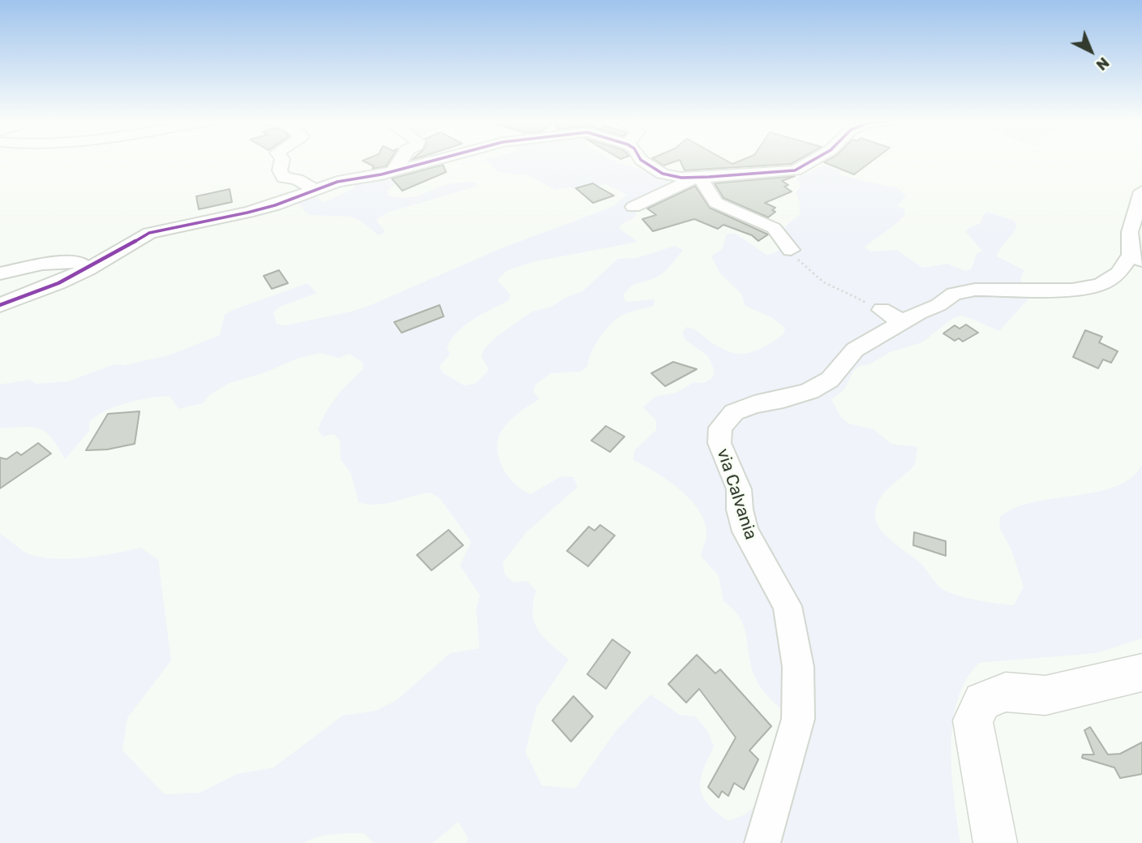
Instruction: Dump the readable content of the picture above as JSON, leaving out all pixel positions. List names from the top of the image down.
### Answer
{
  "streets": {
    "street": ["via Calvania"]
  },
  "north": "bottom right"
}
